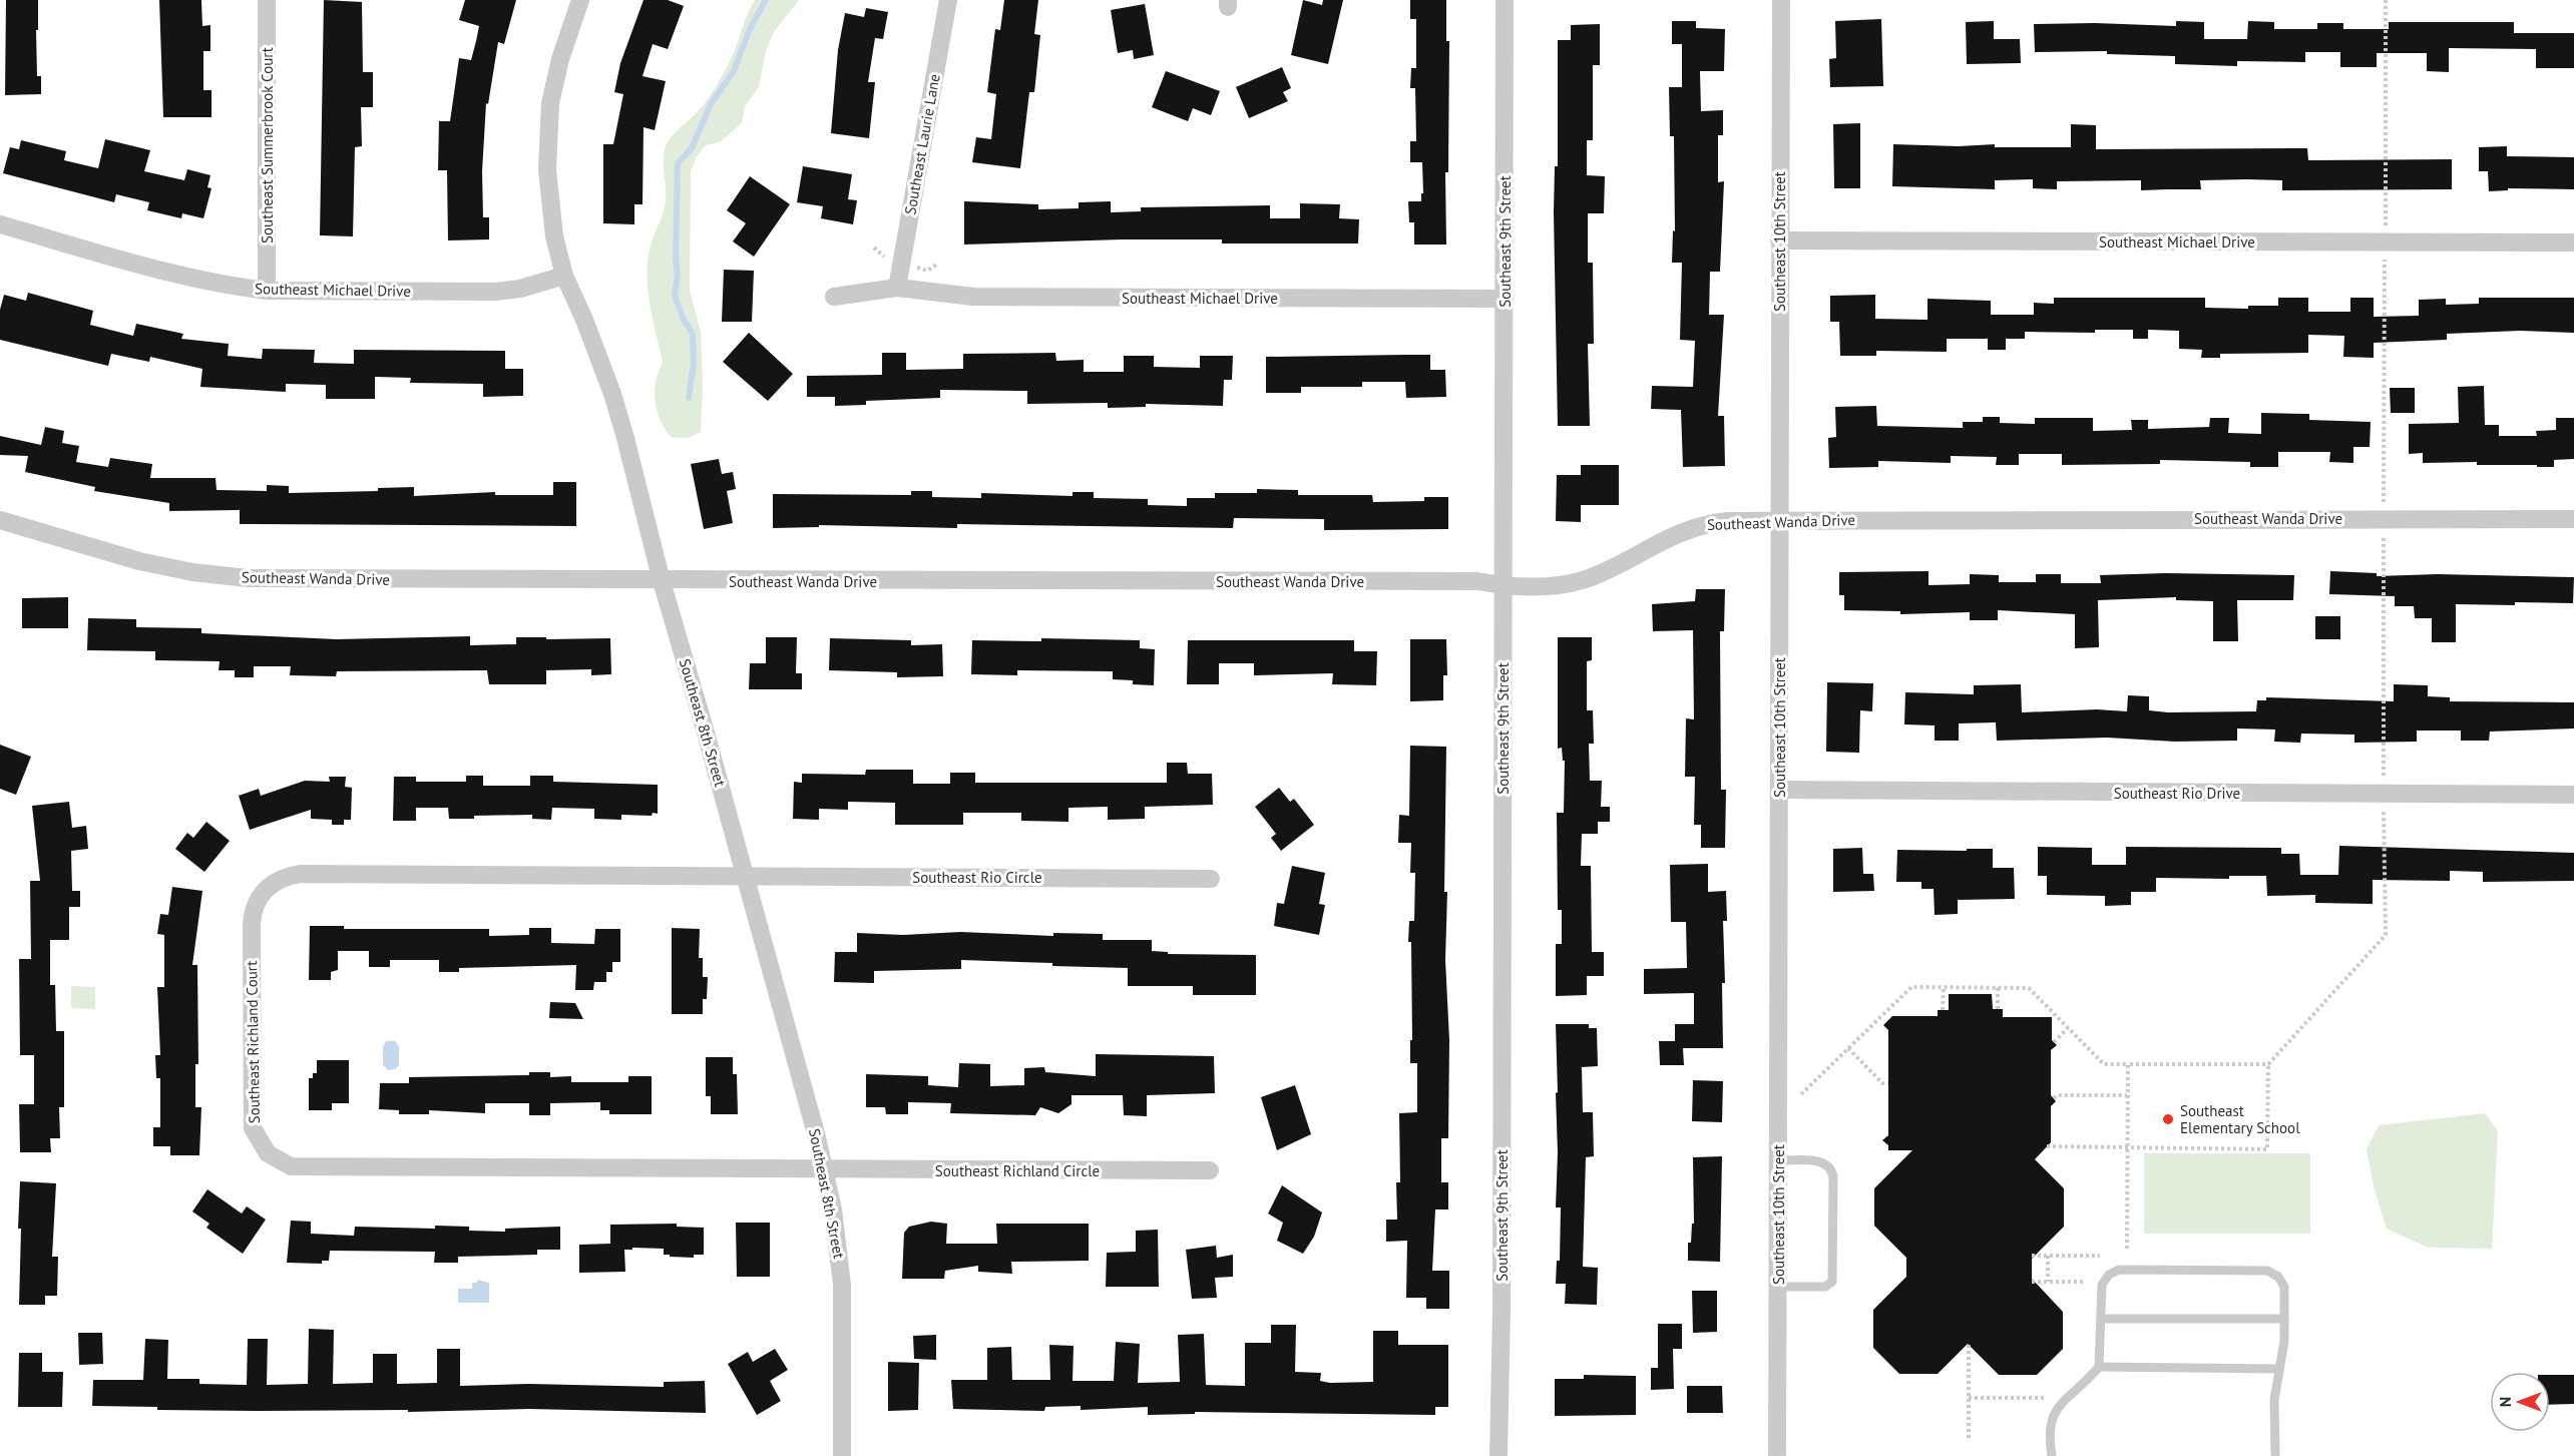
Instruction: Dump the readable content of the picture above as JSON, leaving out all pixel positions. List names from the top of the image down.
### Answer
{
  "streets": {
    "street": [
      "Southeast Laurie Lane",
      "Southeast Summerbrook Court",
      "Southeast 9th Street",
      "Southeast 10th Street",
      "Southeast Michael Drive",
      "Southeast Wanda Drive",
      "Southeast 8th Street",
      "Southeast Rio Drive",
      "Southeast Rio Circle",
      "Southeast Richland Court",
      "Southeast Richland Circle"
    ]
  },
  "crossings": [
    ["Southeast Laurie Lane", "Southeast Michael Drive"],
    ["Southeast Summerbrook Court", "Southeast Michael Drive"],
    ["Southeast 9th Street", "Southeast Michael Drive"],
    ["Southeast 9th Street", "Southeast Wanda Drive"],
    ["Southeast 10th Street", "Southeast Michael Drive"],
    ["Southeast 10th Street", "Southeast Wanda Drive"],
    ["Southeast 10th Street", "Southeast Rio Drive"],
    ["Southeast Michael Drive", "Southeast 8th Street"],
    ["Southeast Wanda Drive", "Southeast 8th Street"],
    ["Southeast 8th Street", "Southeast Rio Circle"],
    ["Southeast 8th Street", "Southeast Richland Court"],
    ["Southeast 8th Street", "Southeast Richland Circle"],
    ["Southeast Rio Circle", "Southeast Richland Court"],
    ["Southeast Richland Court", "Southeast Richland Circle"]
  ],
  "places": ["Southeast Elementary School"],
  "north": "left"
}
